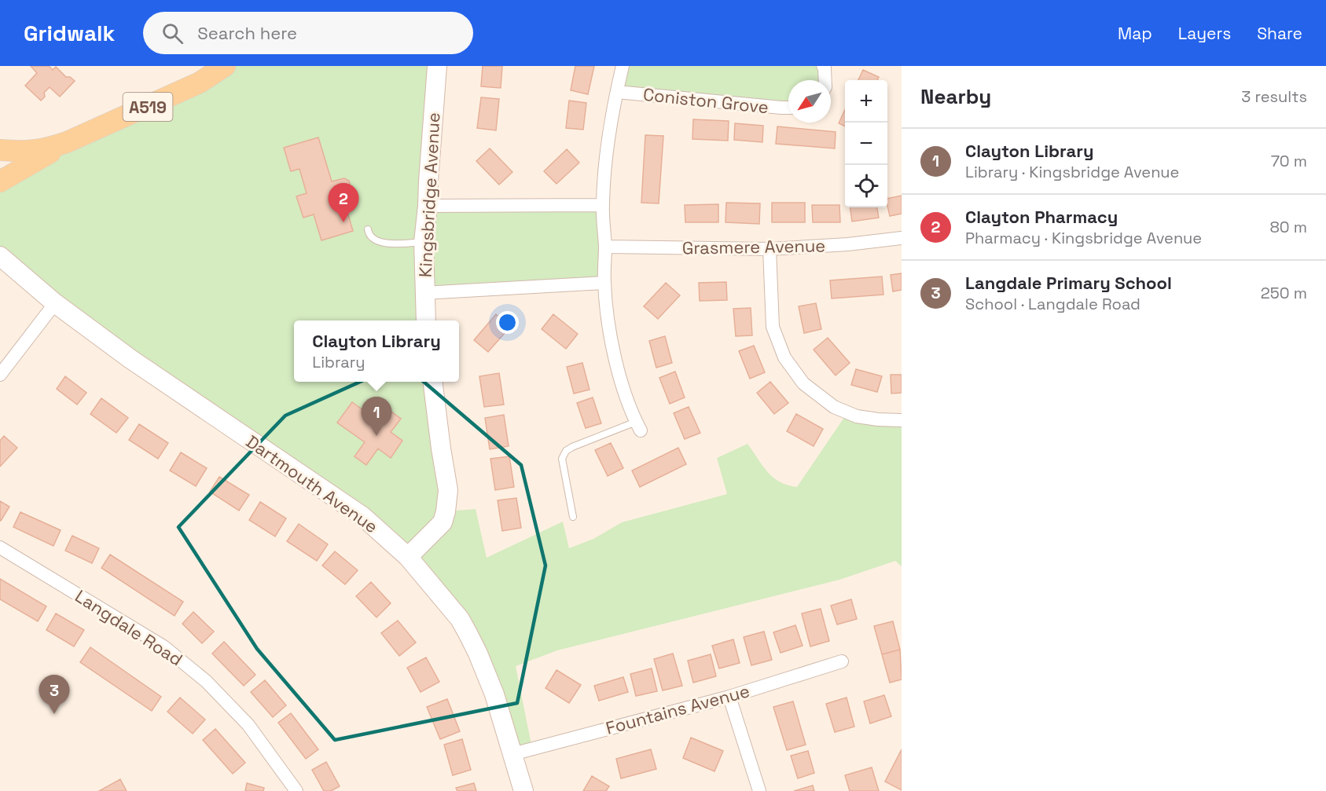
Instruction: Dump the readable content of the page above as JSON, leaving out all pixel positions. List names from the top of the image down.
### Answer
{
  "streets": {
    "main road": ["A519"],
    "street": [
      "Coniston Grove",
      "Kingsbridge Avenue",
      "Grasmere Avenue",
      "Dartmouth Avenue",
      "Langdale Road",
      "Fountains Avenue"
    ]
  },
  "crossings": [
    ["Dartmouth Avenue", "Fountains Avenue"]
  ],
  "north": "bottom left",
  "page": {
    "header": "Gridwalk",
    "search": "Search here",
    "nav": ["Map", "Layers", "Share"],
    "heading": ["Nearby", "3 results"],
    "map_buttons": ["+", "−"],
    "list": [
      {
        "mark": "1",
        "name": "Clayton Library",
        "note": "Library · Kingsbridge Avenue",
        "value": "70 m"
      },
      {
        "mark": "2",
        "name": "Clayton Pharmacy",
        "note": "Pharmacy · Kingsbridge Avenue",
        "value": "80 m"
      },
      {
        "mark": "3",
        "name": "Langdale Primary School",
        "note": "School · Langdale Road",
        "value": "250 m"
      }
    ],
    "pins": ["2", "1", "3"],
    "popup": ["Clayton Library", "Library"]
  }
}
